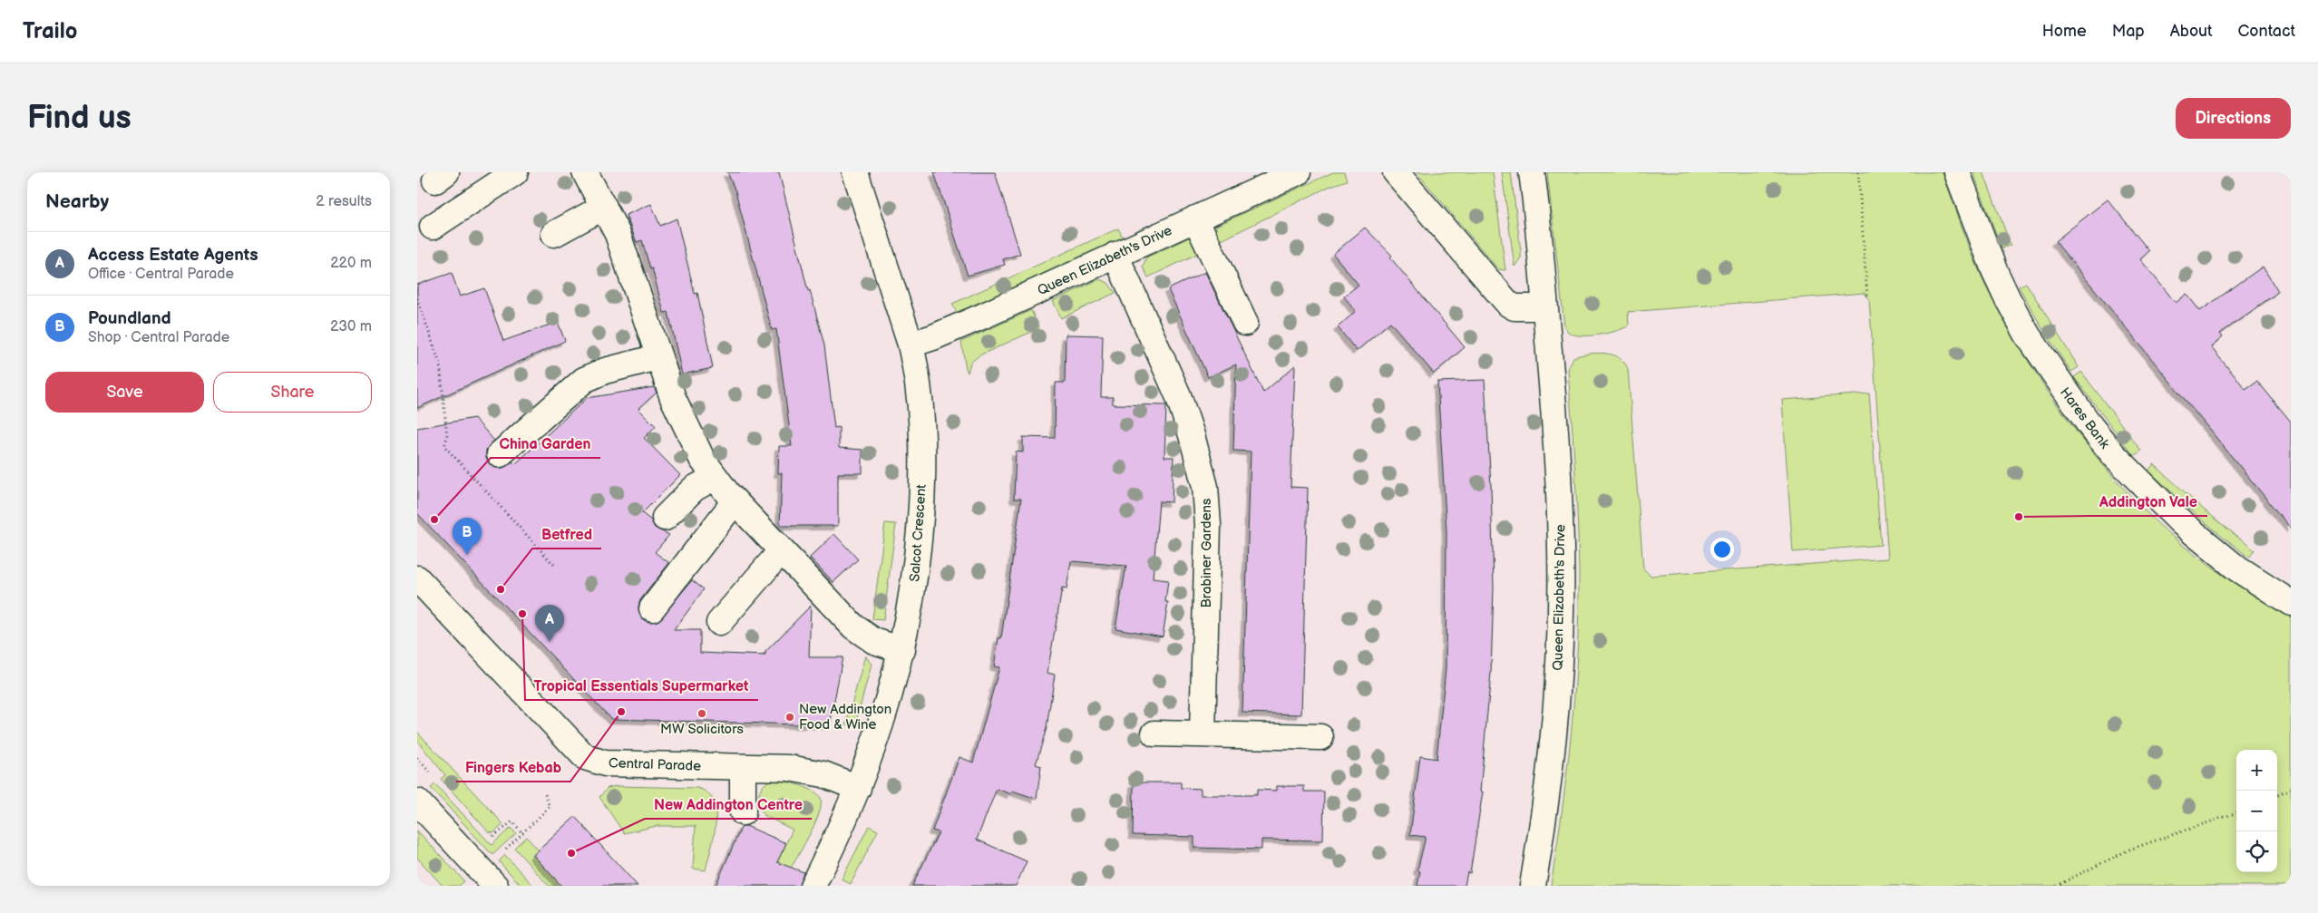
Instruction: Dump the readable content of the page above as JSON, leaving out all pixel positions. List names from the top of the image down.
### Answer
{
  "streets": {
    "street": [
      "Queen Elizabeth's Drive",
      "Hares Bank",
      "Salcot Crescent",
      "Brabiner Gardens",
      "Central Parade"
    ]
  },
  "crossings": [
    ["Queen Elizabeth's Drive", "Salcot Crescent"],
    ["Queen Elizabeth's Drive", "Brabiner Gardens"],
    ["Salcot Crescent", "Central Parade"]
  ],
  "places": [
    "Addington Vale",
    "China Garden",
    "Betfred",
    "Tropical Essentials Supermarket",
    "Fingers Kebab",
    "MW Solicitors",
    "New Addington Food & Wine",
    "New Addington Centre"
  ],
  "page": {
    "header": "Trailo",
    "nav": [
      "Home",
      "Map",
      "About",
      "Contact"
    ],
    "buttons": [
      "Directions",
      ["Save", "Share"]
    ],
    "title": "Find us",
    "heading": ["Nearby", "2 results"],
    "list": [
      {
        "mark": "A",
        "name": "Access Estate Agents",
        "note": "Office · Central Parade",
        "value": "220 m"
      },
      {
        "mark": "B",
        "name": "Poundland",
        "note": "Shop · Central Parade",
        "value": "230 m"
      }
    ],
    "pins": ["B", "A"],
    "map_buttons": ["+", "−"]
  }
}
